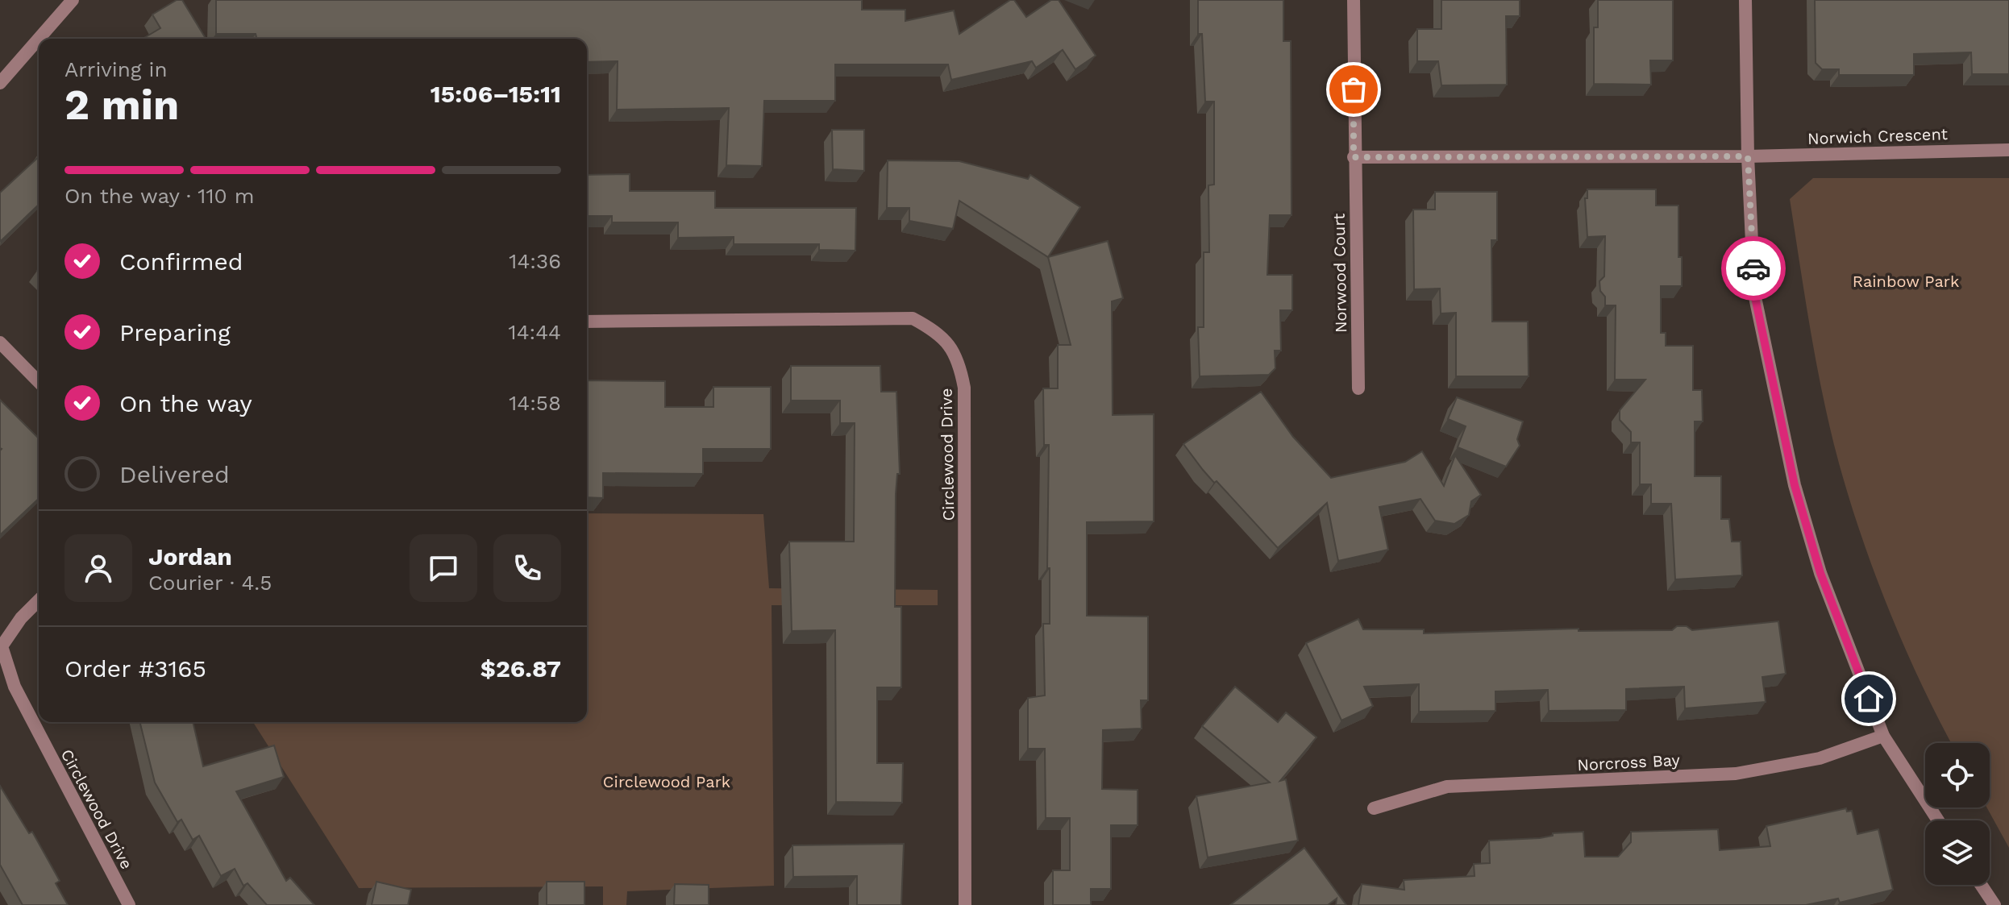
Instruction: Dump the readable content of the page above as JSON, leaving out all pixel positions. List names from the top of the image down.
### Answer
{
  "streets": {
    "street": [
      "Norwich Crescent",
      "Norwood Court",
      "Circlewood Drive",
      "Norcross Bay"
    ]
  },
  "parks": ["Rainbow Park", "Circlewood Park"],
  "page": {
    "heading": ["2 min", "Arriving in", "15:06–15:11"],
    "panel": [
      "Jordan",
      "Courier · 4.5",
      "Order #3165",
      "$26.87"
    ],
    "bar": "On the way · 110 m",
    "list": [
      ["Confirmed", "14:36"],
      ["Preparing", "14:44"],
      ["On the way", "14:58"],
      "Delivered"
    ]
  }
}
